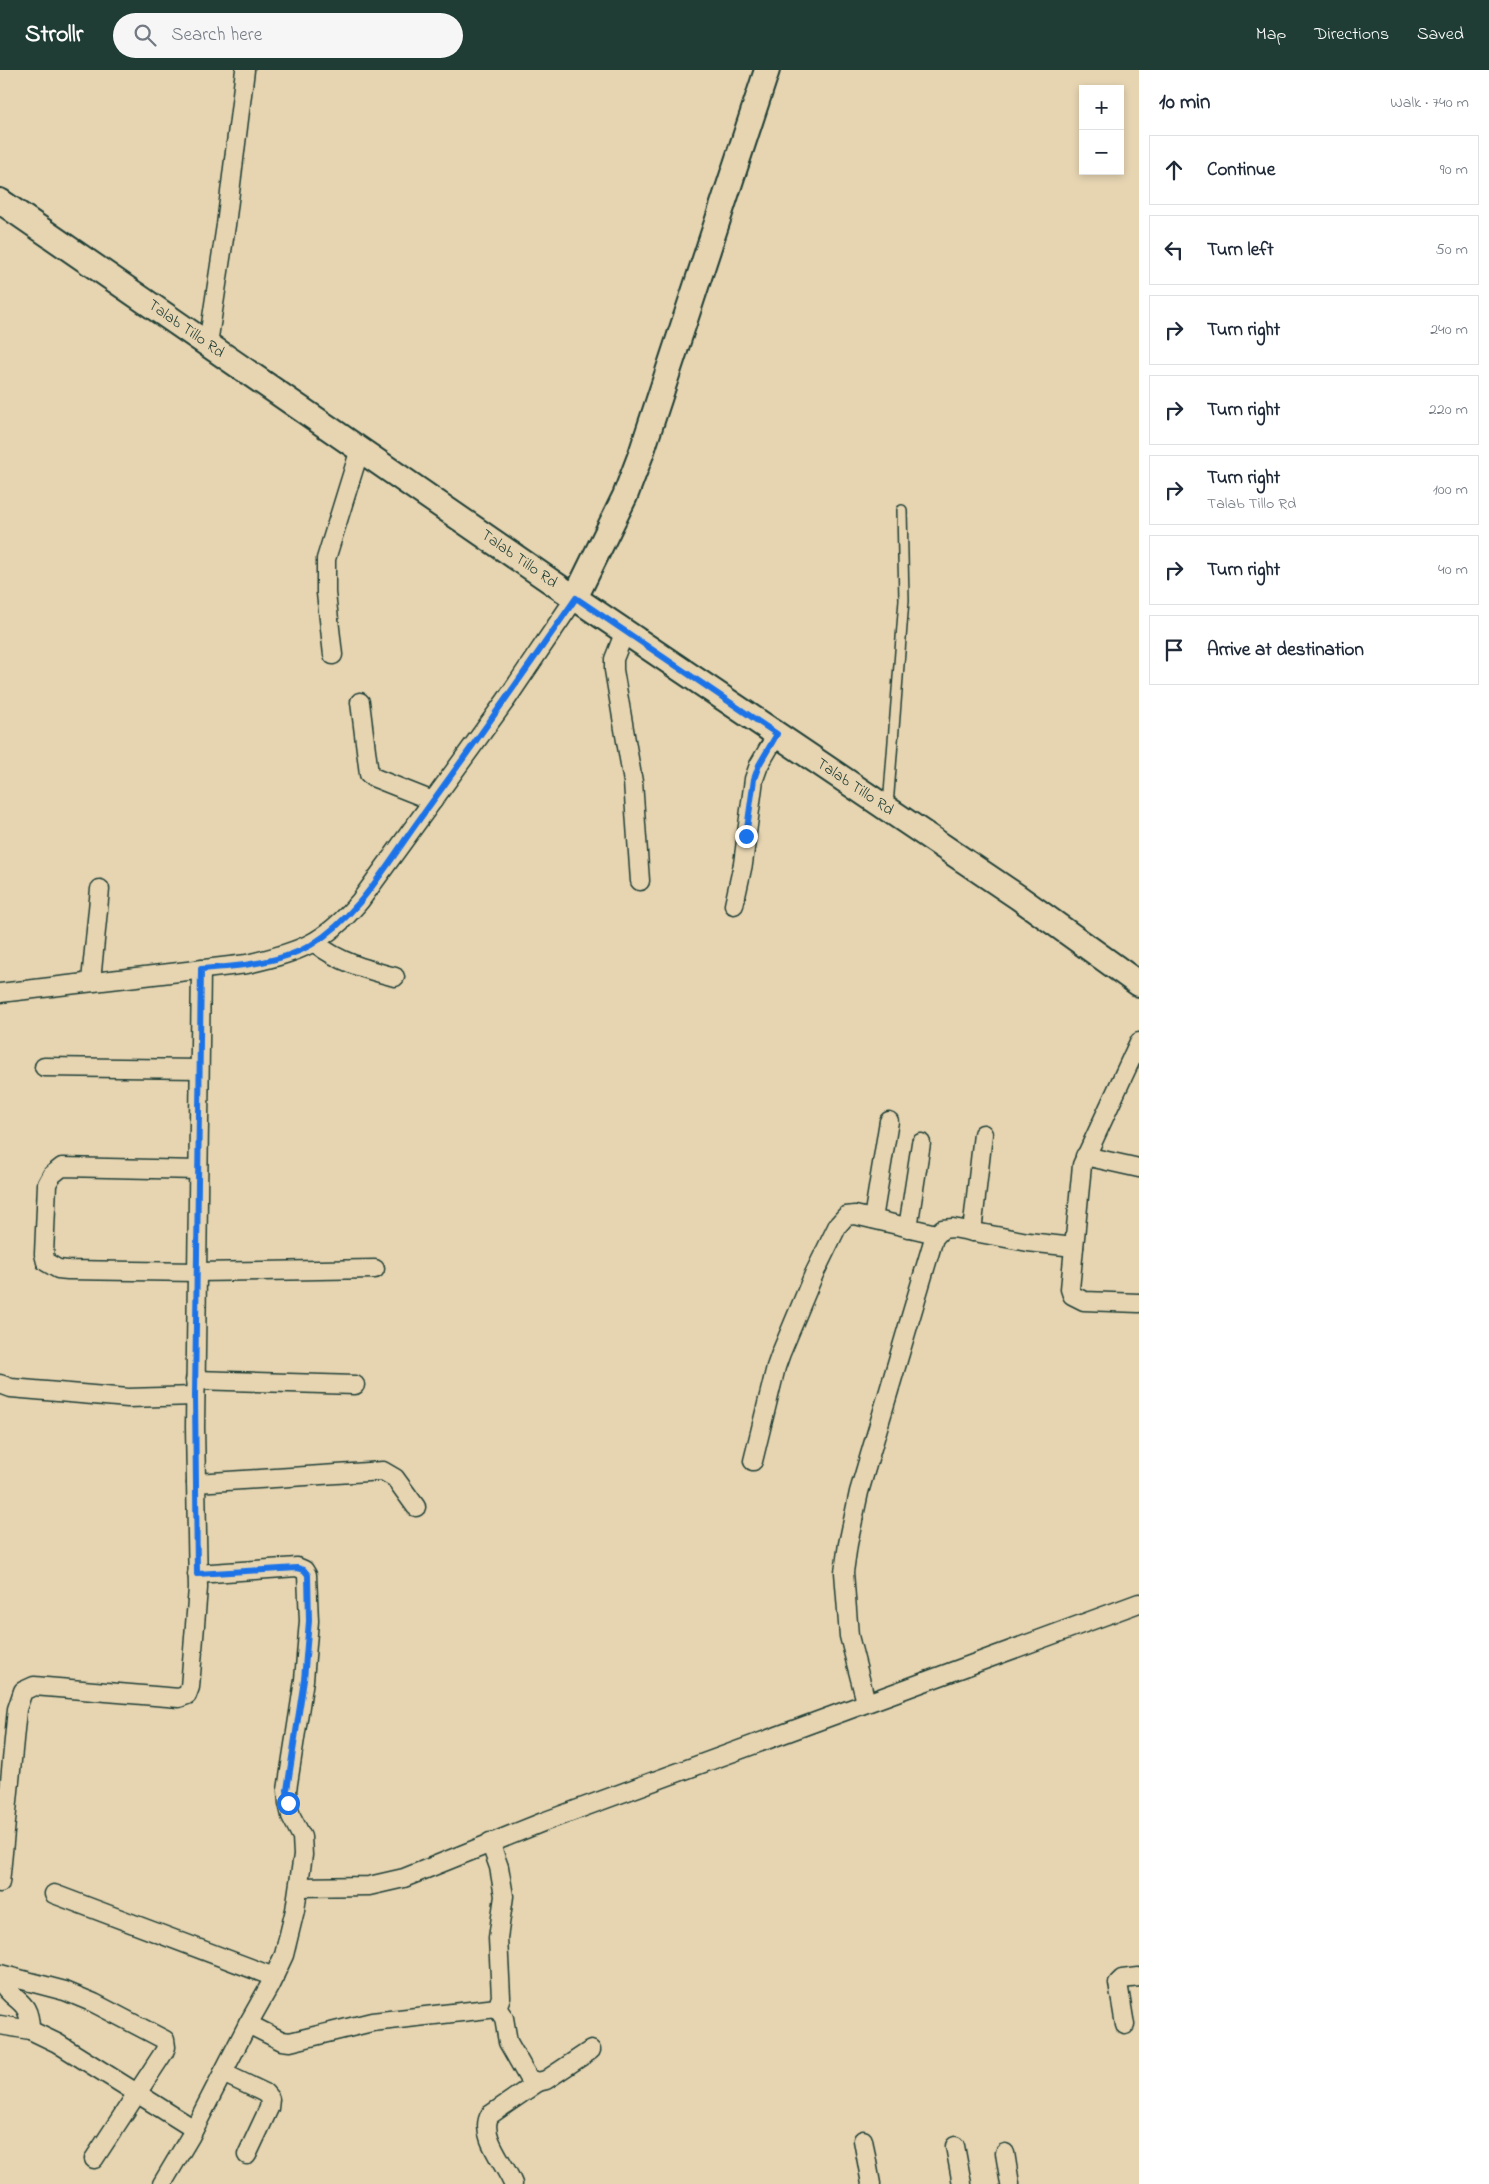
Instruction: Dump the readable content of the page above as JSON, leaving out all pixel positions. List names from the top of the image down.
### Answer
{
  "streets": {
    "main road": ["Talab Tillo Rd"]
  },
  "page": {
    "header": "Strollr",
    "search": "Search here",
    "nav": ["Map", "Directions", "Saved"],
    "heading": ["10 min", "Walk · 740 m"],
    "map_buttons": ["+", "−"],
    "list": [
      ["Continue", "90 m"],
      ["Turn left", "50 m"],
      ["Turn right", "240 m"],
      ["Turn right", "220 m"],
      ["Turn right", "Talab Tillo Rd", "100 m"],
      ["Turn right", "40 m"],
      "Arrive at destination"
    ]
  }
}
